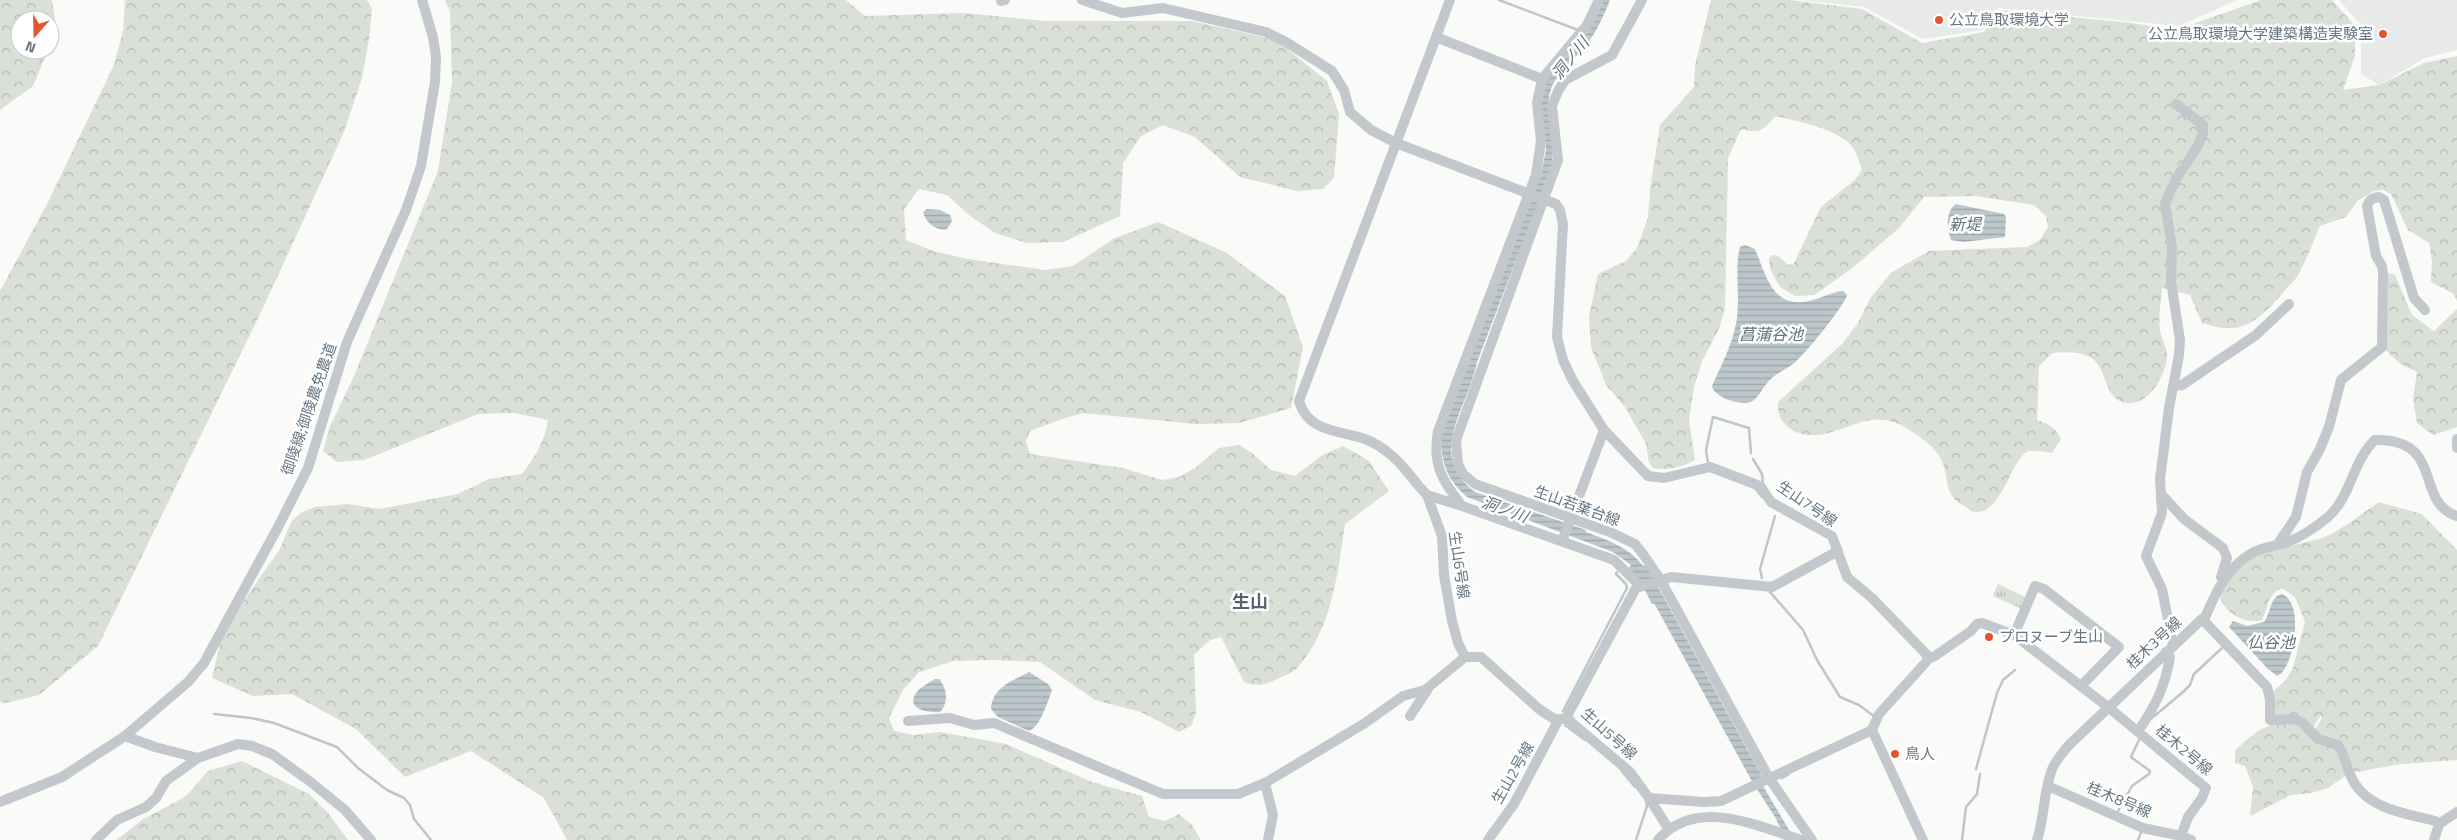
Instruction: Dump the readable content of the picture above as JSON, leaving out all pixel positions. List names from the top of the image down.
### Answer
{
  "streets": {
    "street": [
      "御陵線;御陵農免農道",
      "生山7号線",
      "生山若葉台線",
      "生山6号線",
      "桂木3号線",
      "生山5号線",
      "桂木2号線",
      "生山2号線",
      "桂木8号線"
    ]
  },
  "crossings": [
    ["生山7号線", "生山若葉台線"],
    ["生山7号線", "桂木2号線"],
    ["生山6号線", "生山5号線"],
    ["桂木3号線", "桂木2号線"],
    ["桂木3号線", "桂木8号線"],
    ["生山5号線", "生山2号線"],
    ["桂木2号線", "桂木8号線"]
  ],
  "districts": ["生山"],
  "water": [
    "洞ノ川",
    "新堤",
    "菖蒲谷池",
    "仏谷池"
  ],
  "places": [
    "公立鳥取環境大学",
    "公立鳥取環境大学建築構造実験室",
    "プロヌーブ生山",
    "鳥人"
  ],
  "north": "bottom"
}
